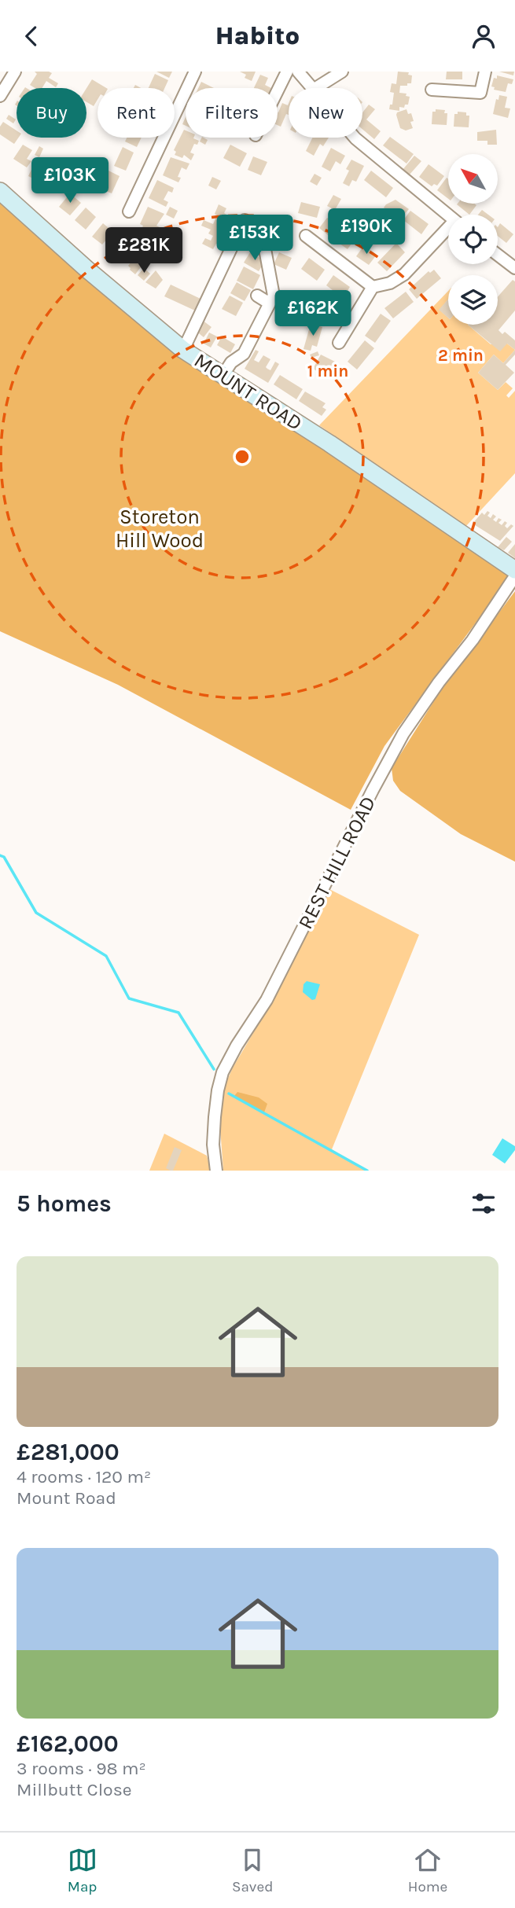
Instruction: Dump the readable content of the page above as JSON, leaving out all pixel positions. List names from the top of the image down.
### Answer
{
  "streets": {
    "main road": ["MOUNT ROAD"],
    "street": ["REST HILL ROAD"]
  },
  "parks": ["Storeton Hill Wood"],
  "north": "top left",
  "page": {
    "header": "Habito",
    "chip": [
      "Buy",
      "Rent",
      "Filters",
      "New"
    ],
    "price": [
      "£103K",
      "£190K",
      "£153K",
      "£281K",
      "£162K"
    ],
    "heading": "5 homes",
    "list": [
      {
        "name": "£281,000",
        "note": "4 rooms · 120 m² · Mount Road"
      },
      {
        "name": "£162,000",
        "note": "3 rooms · 98 m² · Millbutt Close"
      }
    ],
    "tabs": ["Map", "Saved", "Home"]
  },
  "rings": ["2 min", "1 min"]
}
